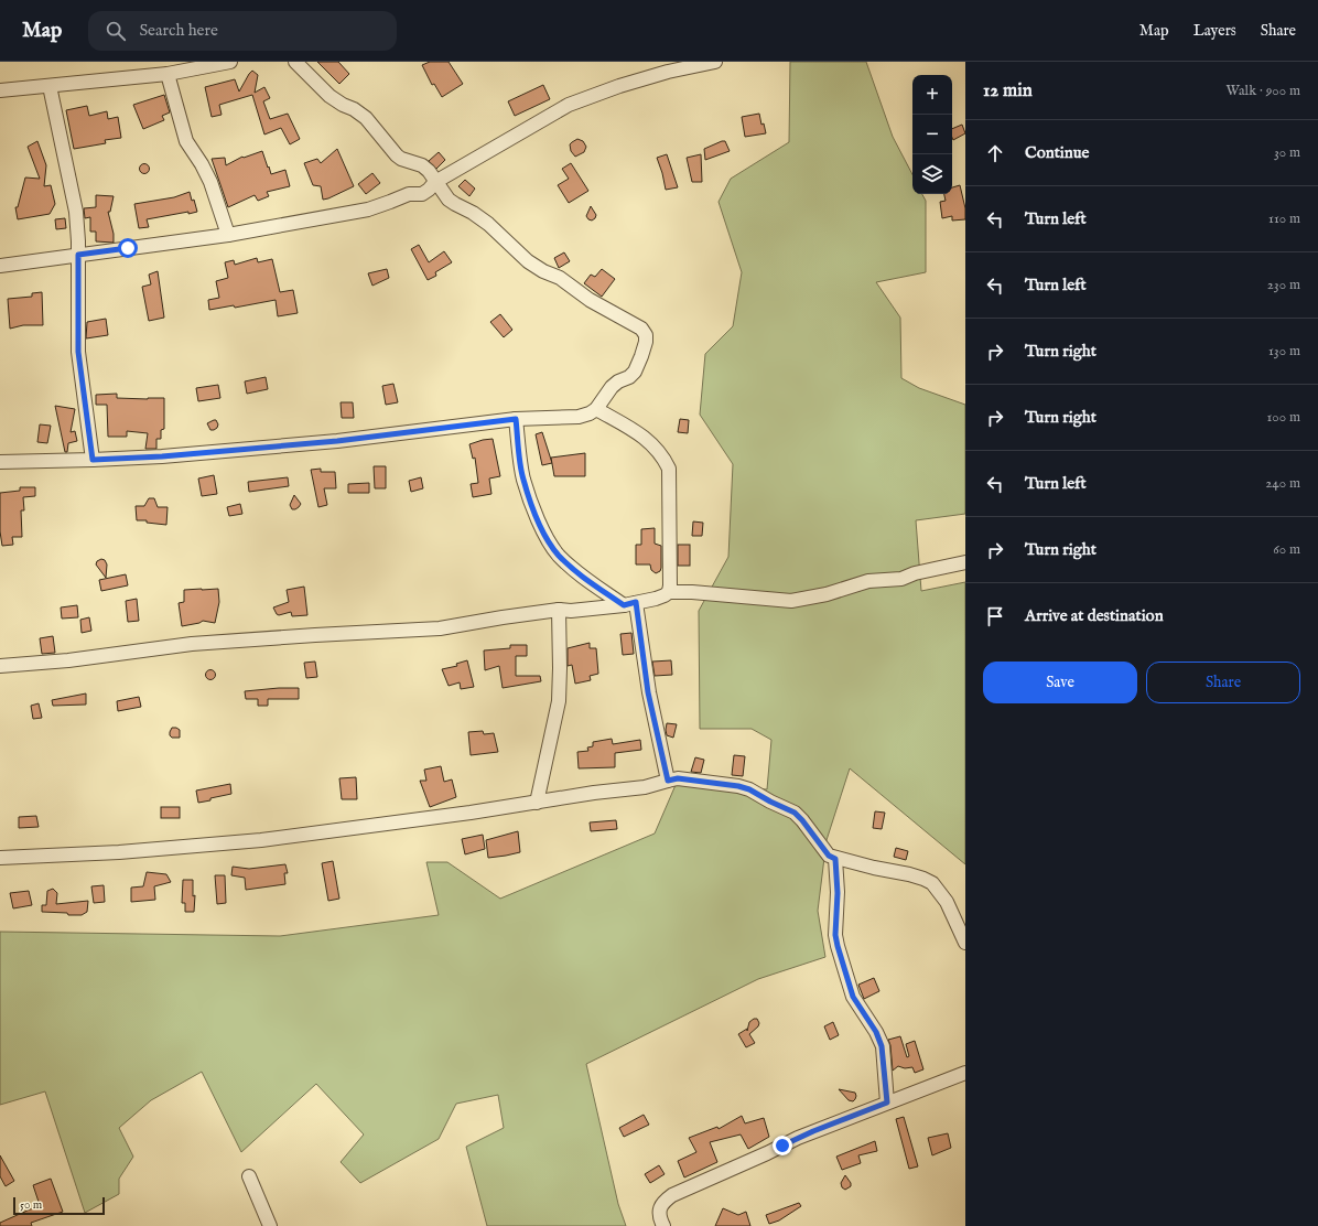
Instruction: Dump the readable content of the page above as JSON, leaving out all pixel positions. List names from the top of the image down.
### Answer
{
  "scale_bar": "50 m",
  "page": {
    "header": "Map",
    "search": "Search here",
    "nav": ["Map", "Layers", "Share"],
    "heading": ["12 min", "Walk · 900 m"],
    "map_buttons": ["+", "−"],
    "list": [
      ["Continue", "30 m"],
      ["Turn left", "110 m"],
      ["Turn left", "230 m"],
      ["Turn right", "130 m"],
      ["Turn right", "100 m"],
      ["Turn left", "240 m"],
      ["Turn right", "60 m"],
      "Arrive at destination"
    ],
    "buttons": ["Save", "Share"],
    "scale": "50 m"
  }
}
